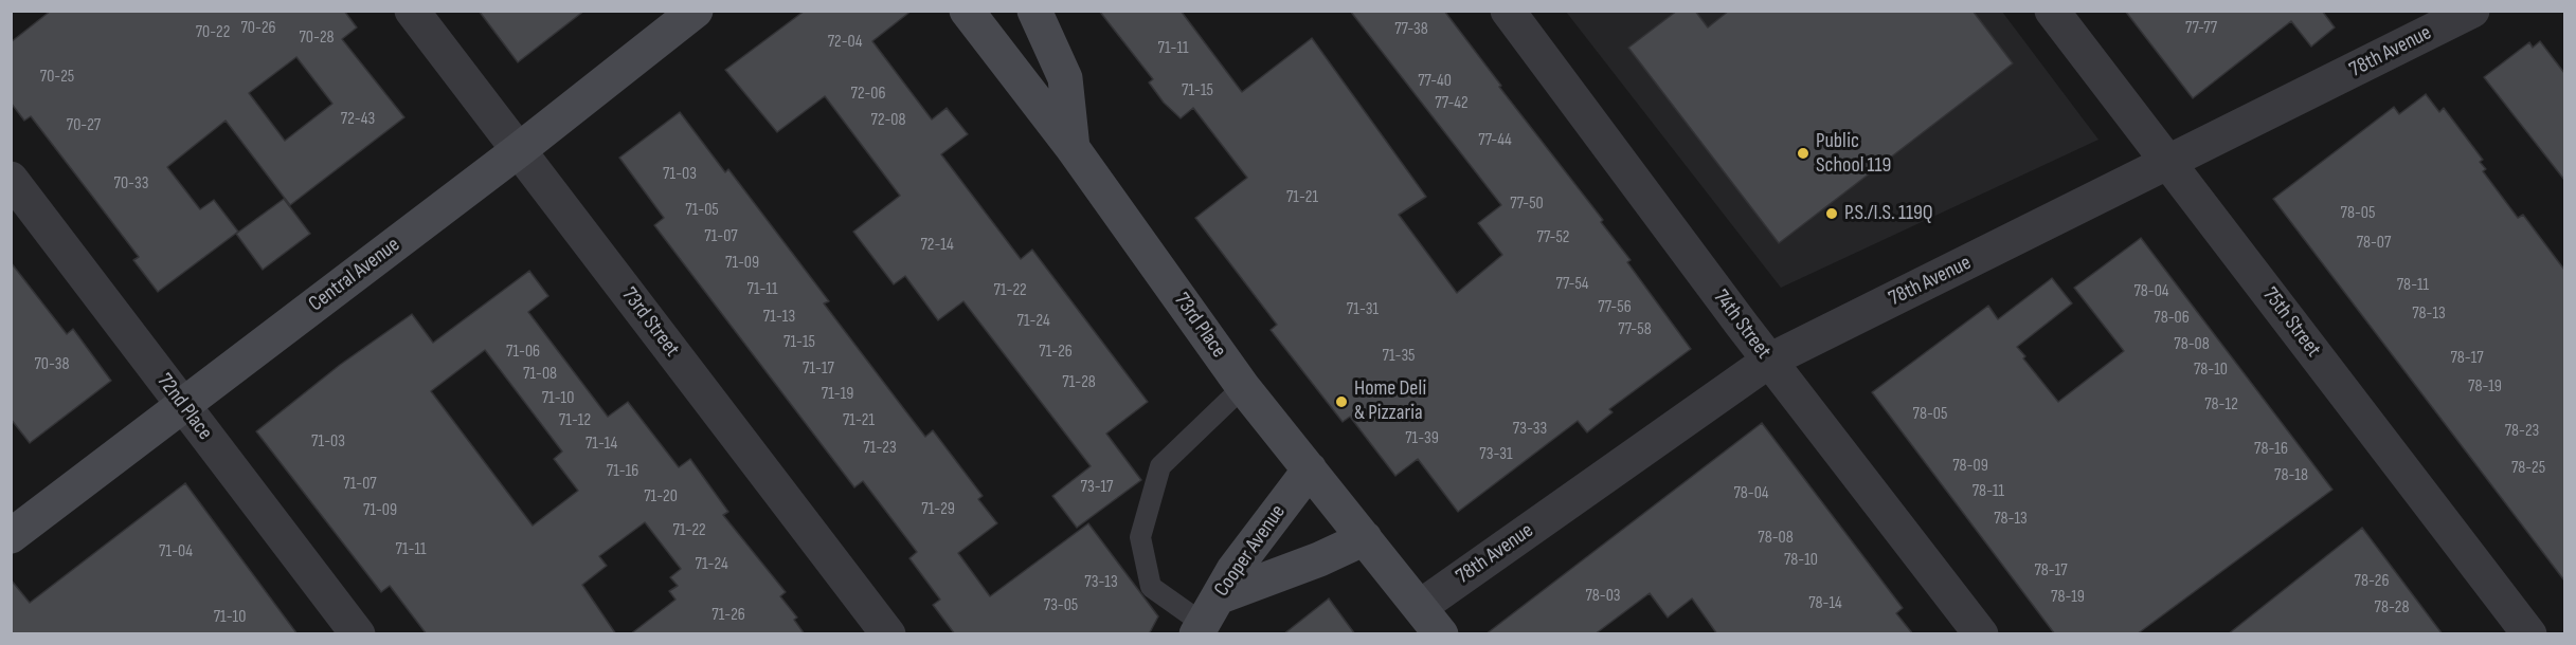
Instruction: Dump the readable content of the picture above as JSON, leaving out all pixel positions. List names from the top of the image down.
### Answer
{
  "streets": {
    "main road": ["Central Avenue", "73rd Place", "Cooper Avenue"],
    "street": [
      "78th Avenue",
      "73rd Street",
      "75th Street",
      "74th Street",
      "72nd Place"
    ]
  },
  "crossings": [
    ["78th Avenue", "75th Street"],
    ["78th Avenue", "74th Street"],
    ["78th Avenue", "73rd Place"],
    ["Central Avenue", "73rd Street"],
    ["Central Avenue", "72nd Place"],
    ["73rd Place", "Cooper Avenue"]
  ],
  "places": ["Public School 119", "P.S./I.S. 119Q", "Home Deli & Pizzaria"],
  "house_numbers": [
    "70-26",
    "77-77",
    "77-38",
    "70-22",
    "70-28",
    "72-04",
    "71-11",
    "70-25",
    "77-40",
    "71-15",
    "72-06",
    "77-42",
    "72-43",
    "72-08",
    "70-27",
    "77-44",
    "71-03",
    "70-33",
    "71-21",
    "77-50",
    "71-05",
    "78-05",
    "71-07",
    "77-52",
    "78-07",
    "72-14",
    "71-09",
    "77-54",
    "78-11",
    "71-11",
    "71-22",
    "78-04",
    "77-56",
    "71-31",
    "78-13",
    "71-13",
    "78-06",
    "71-24",
    "77-58",
    "71-15",
    "78-08",
    "71-06",
    "71-26",
    "71-35",
    "78-17",
    "70-38",
    "71-17",
    "78-10",
    "71-08",
    "71-28",
    "78-19",
    "71-19",
    "71-10",
    "78-12",
    "78-05",
    "71-12",
    "71-21",
    "73-33",
    "78-23",
    "71-39",
    "71-03",
    "71-14",
    "71-23",
    "78-16",
    "73-31",
    "78-09",
    "78-25",
    "71-16",
    "78-18",
    "71-07",
    "73-17",
    "78-11",
    "78-04",
    "71-20",
    "71-29",
    "71-09",
    "78-13",
    "71-22",
    "78-08",
    "71-11",
    "71-04",
    "78-10",
    "71-24",
    "78-17",
    "78-26",
    "73-13",
    "78-03",
    "78-19",
    "78-14",
    "73-05",
    "78-28",
    "71-26",
    "71-10"
  ]
}
